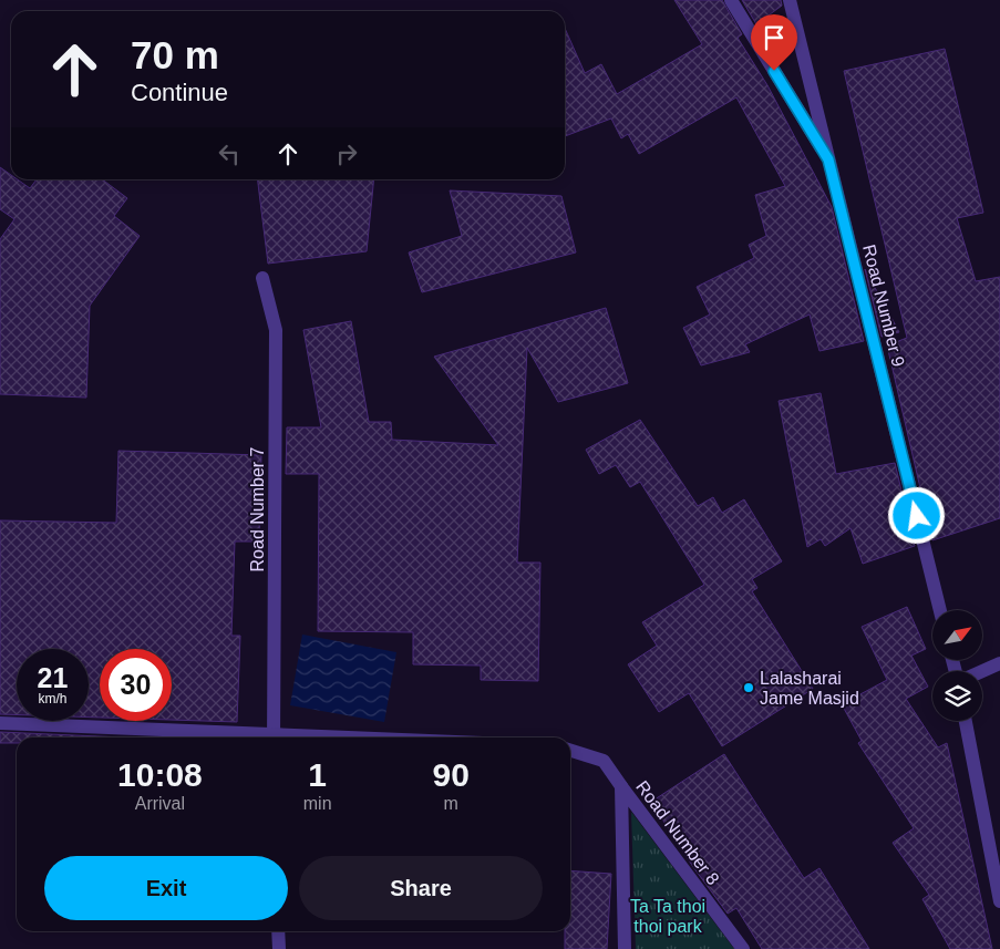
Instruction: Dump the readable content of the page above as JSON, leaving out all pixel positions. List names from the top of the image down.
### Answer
{
  "streets": {
    "street": ["Road Number 9", "Road Number 7", "Road Number 8"]
  },
  "parks": ["Ta Ta thoi thoi park"],
  "places": ["Lalasharai Jame Masjid"],
  "north": "top right",
  "page": {
    "turn": ["70 m", "Continue"],
    "speed": "21 km/h",
    "limit": "30",
    "eta": [
      "10:08",
      "Arrival",
      "1",
      "min",
      "90",
      "m"
    ],
    "buttons": ["Exit", "Share"]
  }
}
